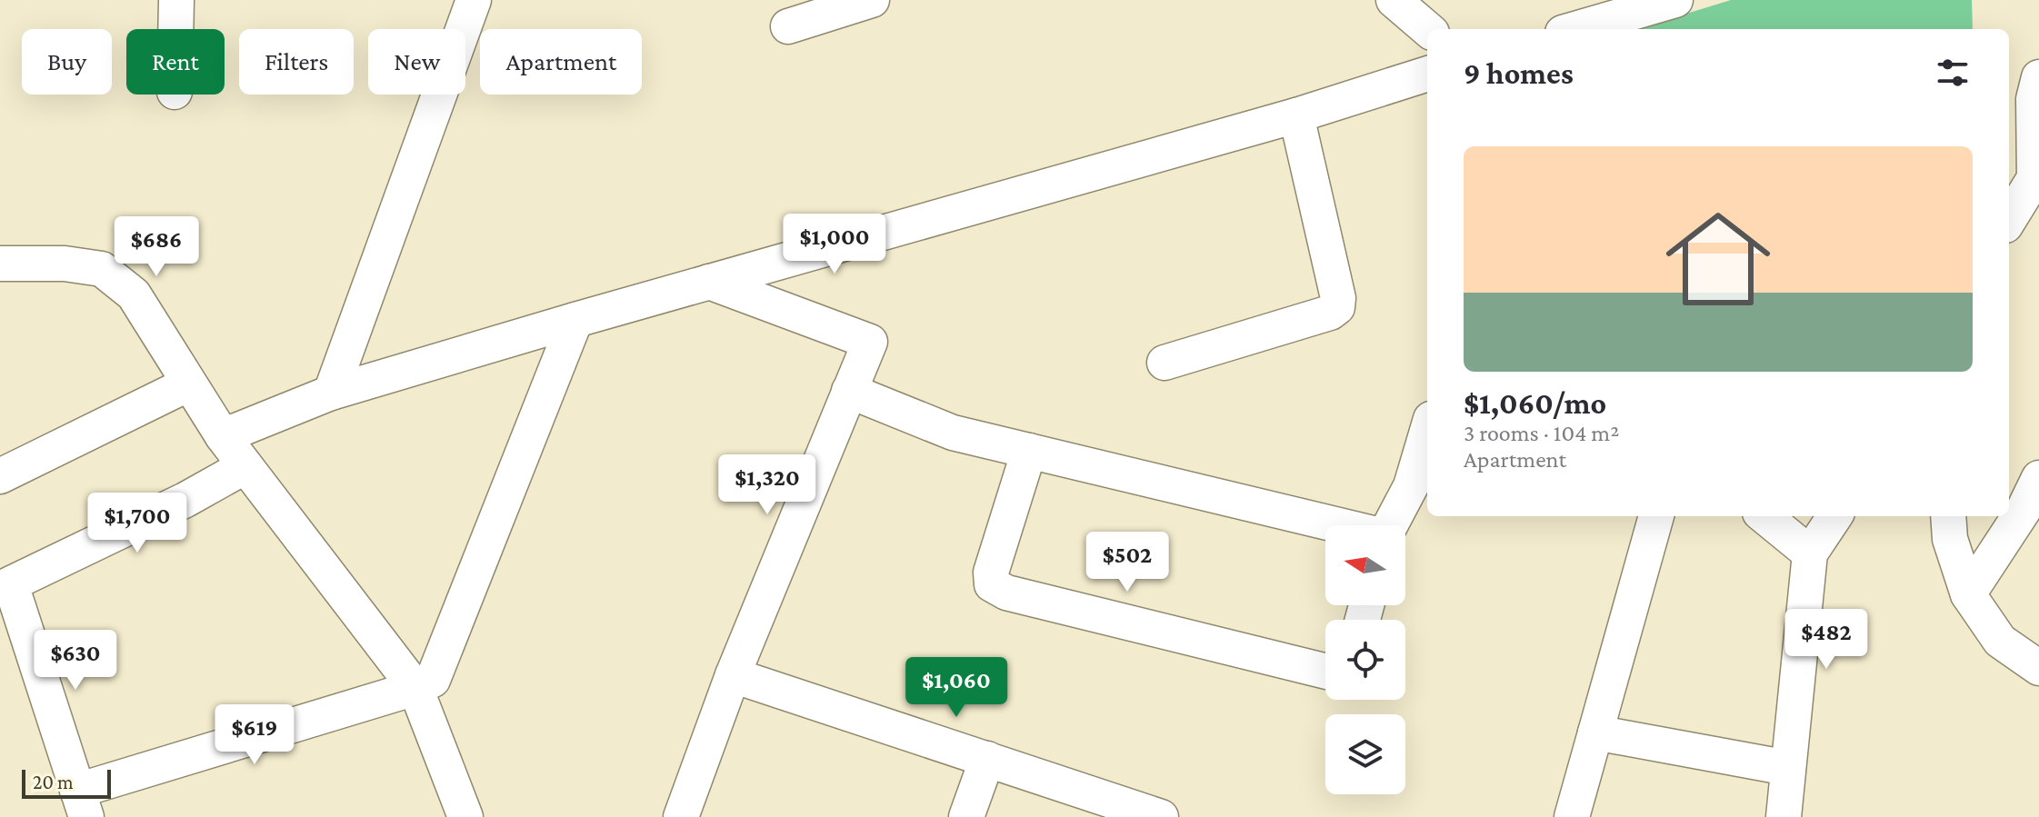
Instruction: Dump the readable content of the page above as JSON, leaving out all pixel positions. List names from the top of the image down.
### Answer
{
  "scale_bar": "20 m",
  "north": "left",
  "page": {
    "chip": [
      "Buy",
      "Rent",
      "Filters",
      "New",
      "Apartment"
    ],
    "heading": "9 homes",
    "list": [
      {
        "name": "$1,060/mo",
        "note": "3 rooms · 104 m² · Apartment"
      }
    ],
    "price": [
      "$1,000",
      "$686",
      "$1,320",
      "$1,700",
      "$502",
      "$482",
      "$630",
      "$1,060",
      "$619"
    ],
    "scale": "20 m"
  }
}
